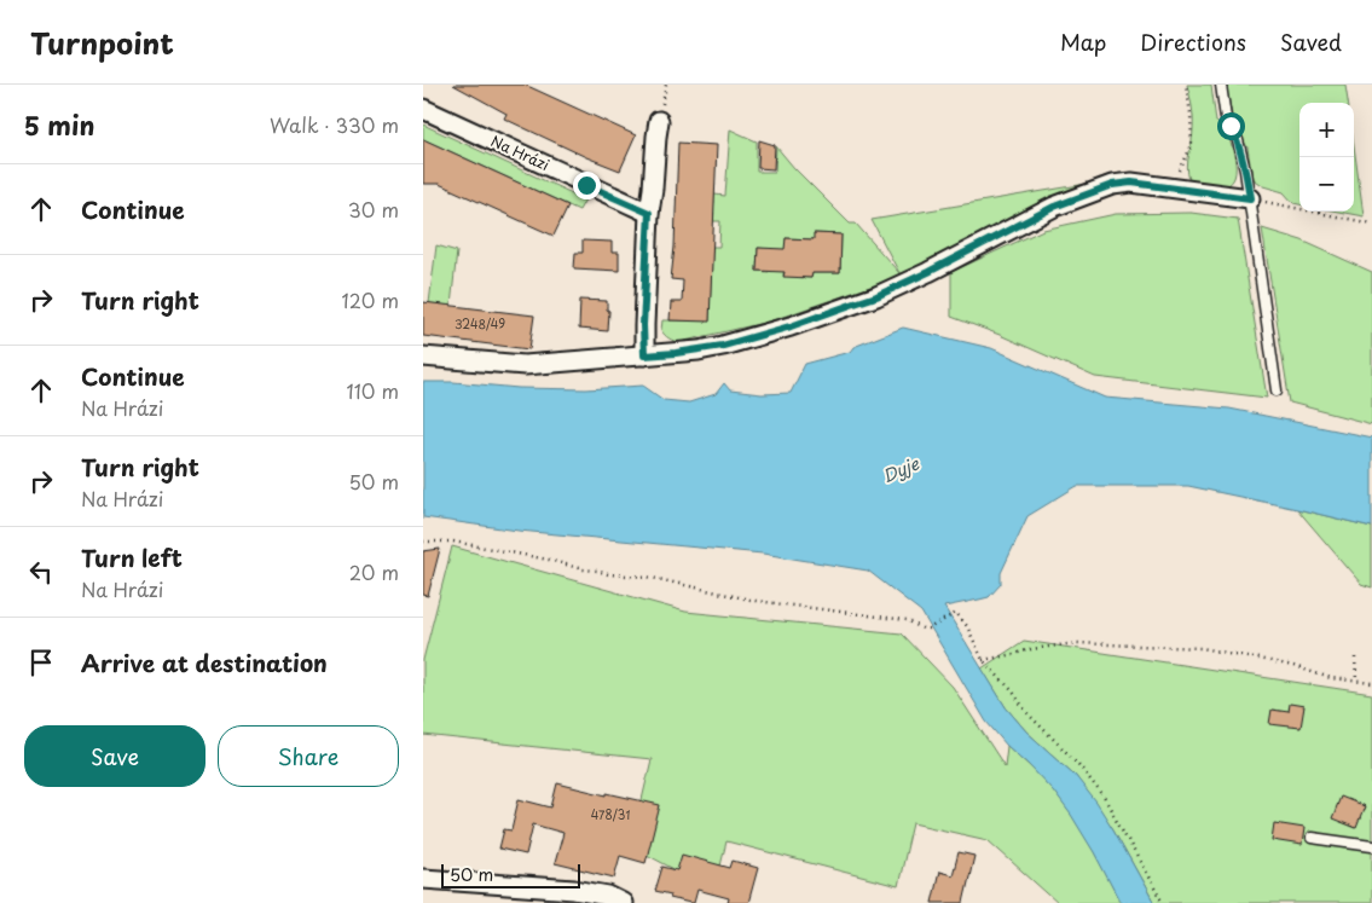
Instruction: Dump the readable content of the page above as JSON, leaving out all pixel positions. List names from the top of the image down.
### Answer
{
  "streets": {
    "street": ["Na Hrázi"]
  },
  "water": ["Dyje"],
  "house_numbers": ["3248/49", "478/31"],
  "scale_bar": "50 m",
  "page": {
    "header": "Turnpoint",
    "nav": ["Map", "Directions", "Saved"],
    "heading": ["5 min", "Walk · 330 m"],
    "map_buttons": ["+", "−"],
    "list": [
      ["Continue", "30 m"],
      ["Turn right", "120 m"],
      ["Continue", "Na Hrázi", "110 m"],
      ["Turn right", "Na Hrázi", "50 m"],
      ["Turn left", "Na Hrázi", "20 m"],
      "Arrive at destination"
    ],
    "buttons": ["Save", "Share"],
    "scale": "50 m"
  }
}
